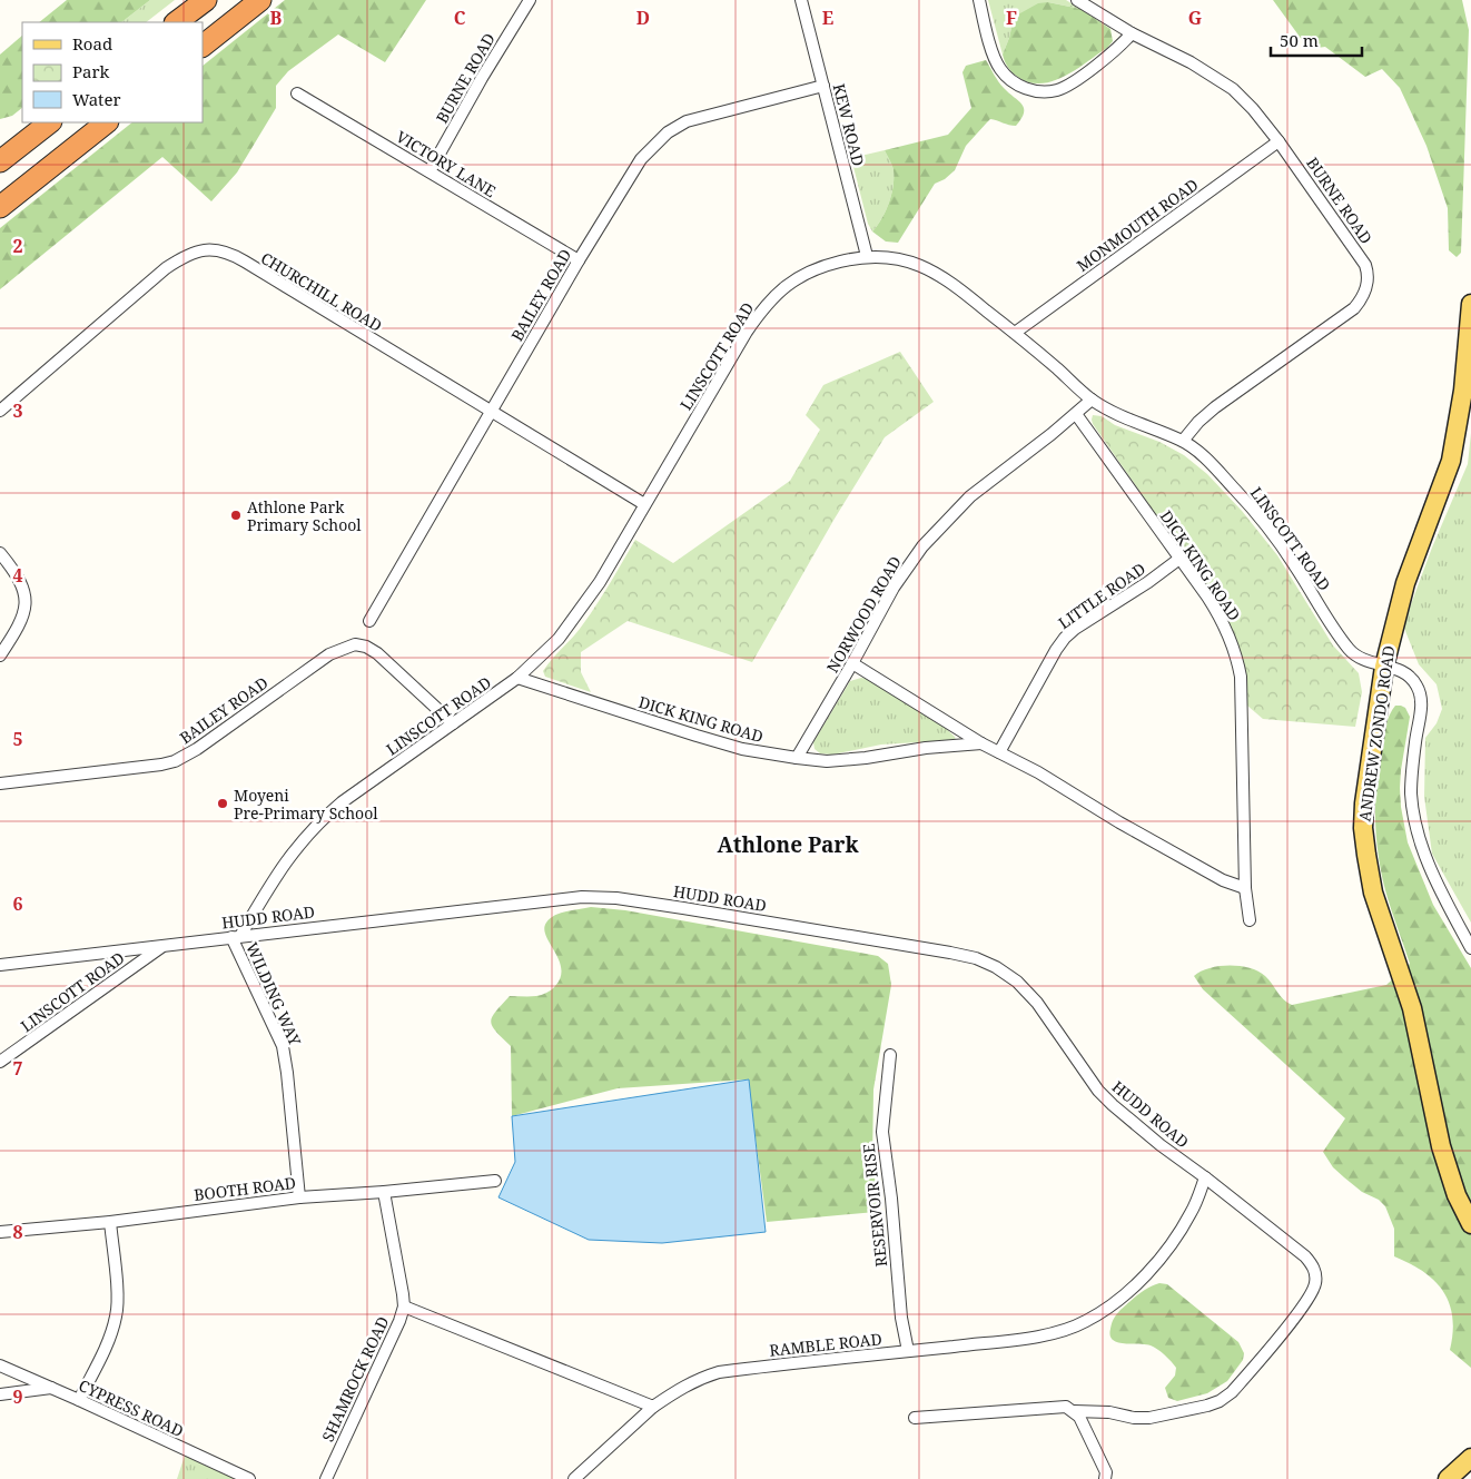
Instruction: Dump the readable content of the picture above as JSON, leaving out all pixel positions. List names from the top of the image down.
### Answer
{
  "streets": {
    "main road": ["ANDREW ZONDO ROAD"],
    "street": [
      "BURNE ROAD",
      "KEW ROAD",
      "VICTORY LANE",
      "MONMOUTH ROAD",
      "CHURCHILL ROAD",
      "BAILEY ROAD",
      "LINSCOTT ROAD",
      "DICK KING ROAD",
      "LITTLE ROAD",
      "NORWOOD ROAD",
      "HUDD ROAD",
      "WILDING WAY",
      "BOOTH ROAD",
      "RESERVOIR RISE",
      "RAMBLE ROAD",
      "SHAMROCK ROAD",
      "CYPRESS ROAD"
    ]
  },
  "crossings": [
    ["BURNE ROAD", "VICTORY LANE"],
    ["BURNE ROAD", "MONMOUTH ROAD"],
    ["BURNE ROAD", "LINSCOTT ROAD"],
    ["KEW ROAD", "BAILEY ROAD"],
    ["KEW ROAD", "LINSCOTT ROAD"],
    ["VICTORY LANE", "BAILEY ROAD"],
    ["MONMOUTH ROAD", "LINSCOTT ROAD"],
    ["CHURCHILL ROAD", "BAILEY ROAD"],
    ["CHURCHILL ROAD", "LINSCOTT ROAD"],
    ["BAILEY ROAD", "LINSCOTT ROAD"],
    ["LINSCOTT ROAD", "DICK KING ROAD"],
    ["LINSCOTT ROAD", "NORWOOD ROAD"],
    ["LINSCOTT ROAD", "ANDREW ZONDO ROAD"],
    ["LINSCOTT ROAD", "HUDD ROAD"],
    ["LINSCOTT ROAD", "WILDING WAY"],
    ["DICK KING ROAD", "LITTLE ROAD"],
    ["DICK KING ROAD", "NORWOOD ROAD"],
    ["HUDD ROAD", "WILDING WAY"],
    ["HUDD ROAD", "RAMBLE ROAD"],
    ["WILDING WAY", "BOOTH ROAD"],
    ["BOOTH ROAD", "SHAMROCK ROAD"],
    ["RESERVOIR RISE", "RAMBLE ROAD"]
  ],
  "districts": ["Athlone Park"],
  "places": ["Athlone Park Primary School", "Moyeni Pre-Primary School"],
  "legend": ["Road", "Park", "Water"],
  "scale_bar": "50 m",
  "grid": {
    "columns": [
      "B",
      "C",
      "D",
      "E",
      "F",
      "G"
    ],
    "rows": [
      "2",
      "3",
      "4",
      "5",
      "6",
      "7",
      "8",
      "9"
    ]
  }
}
